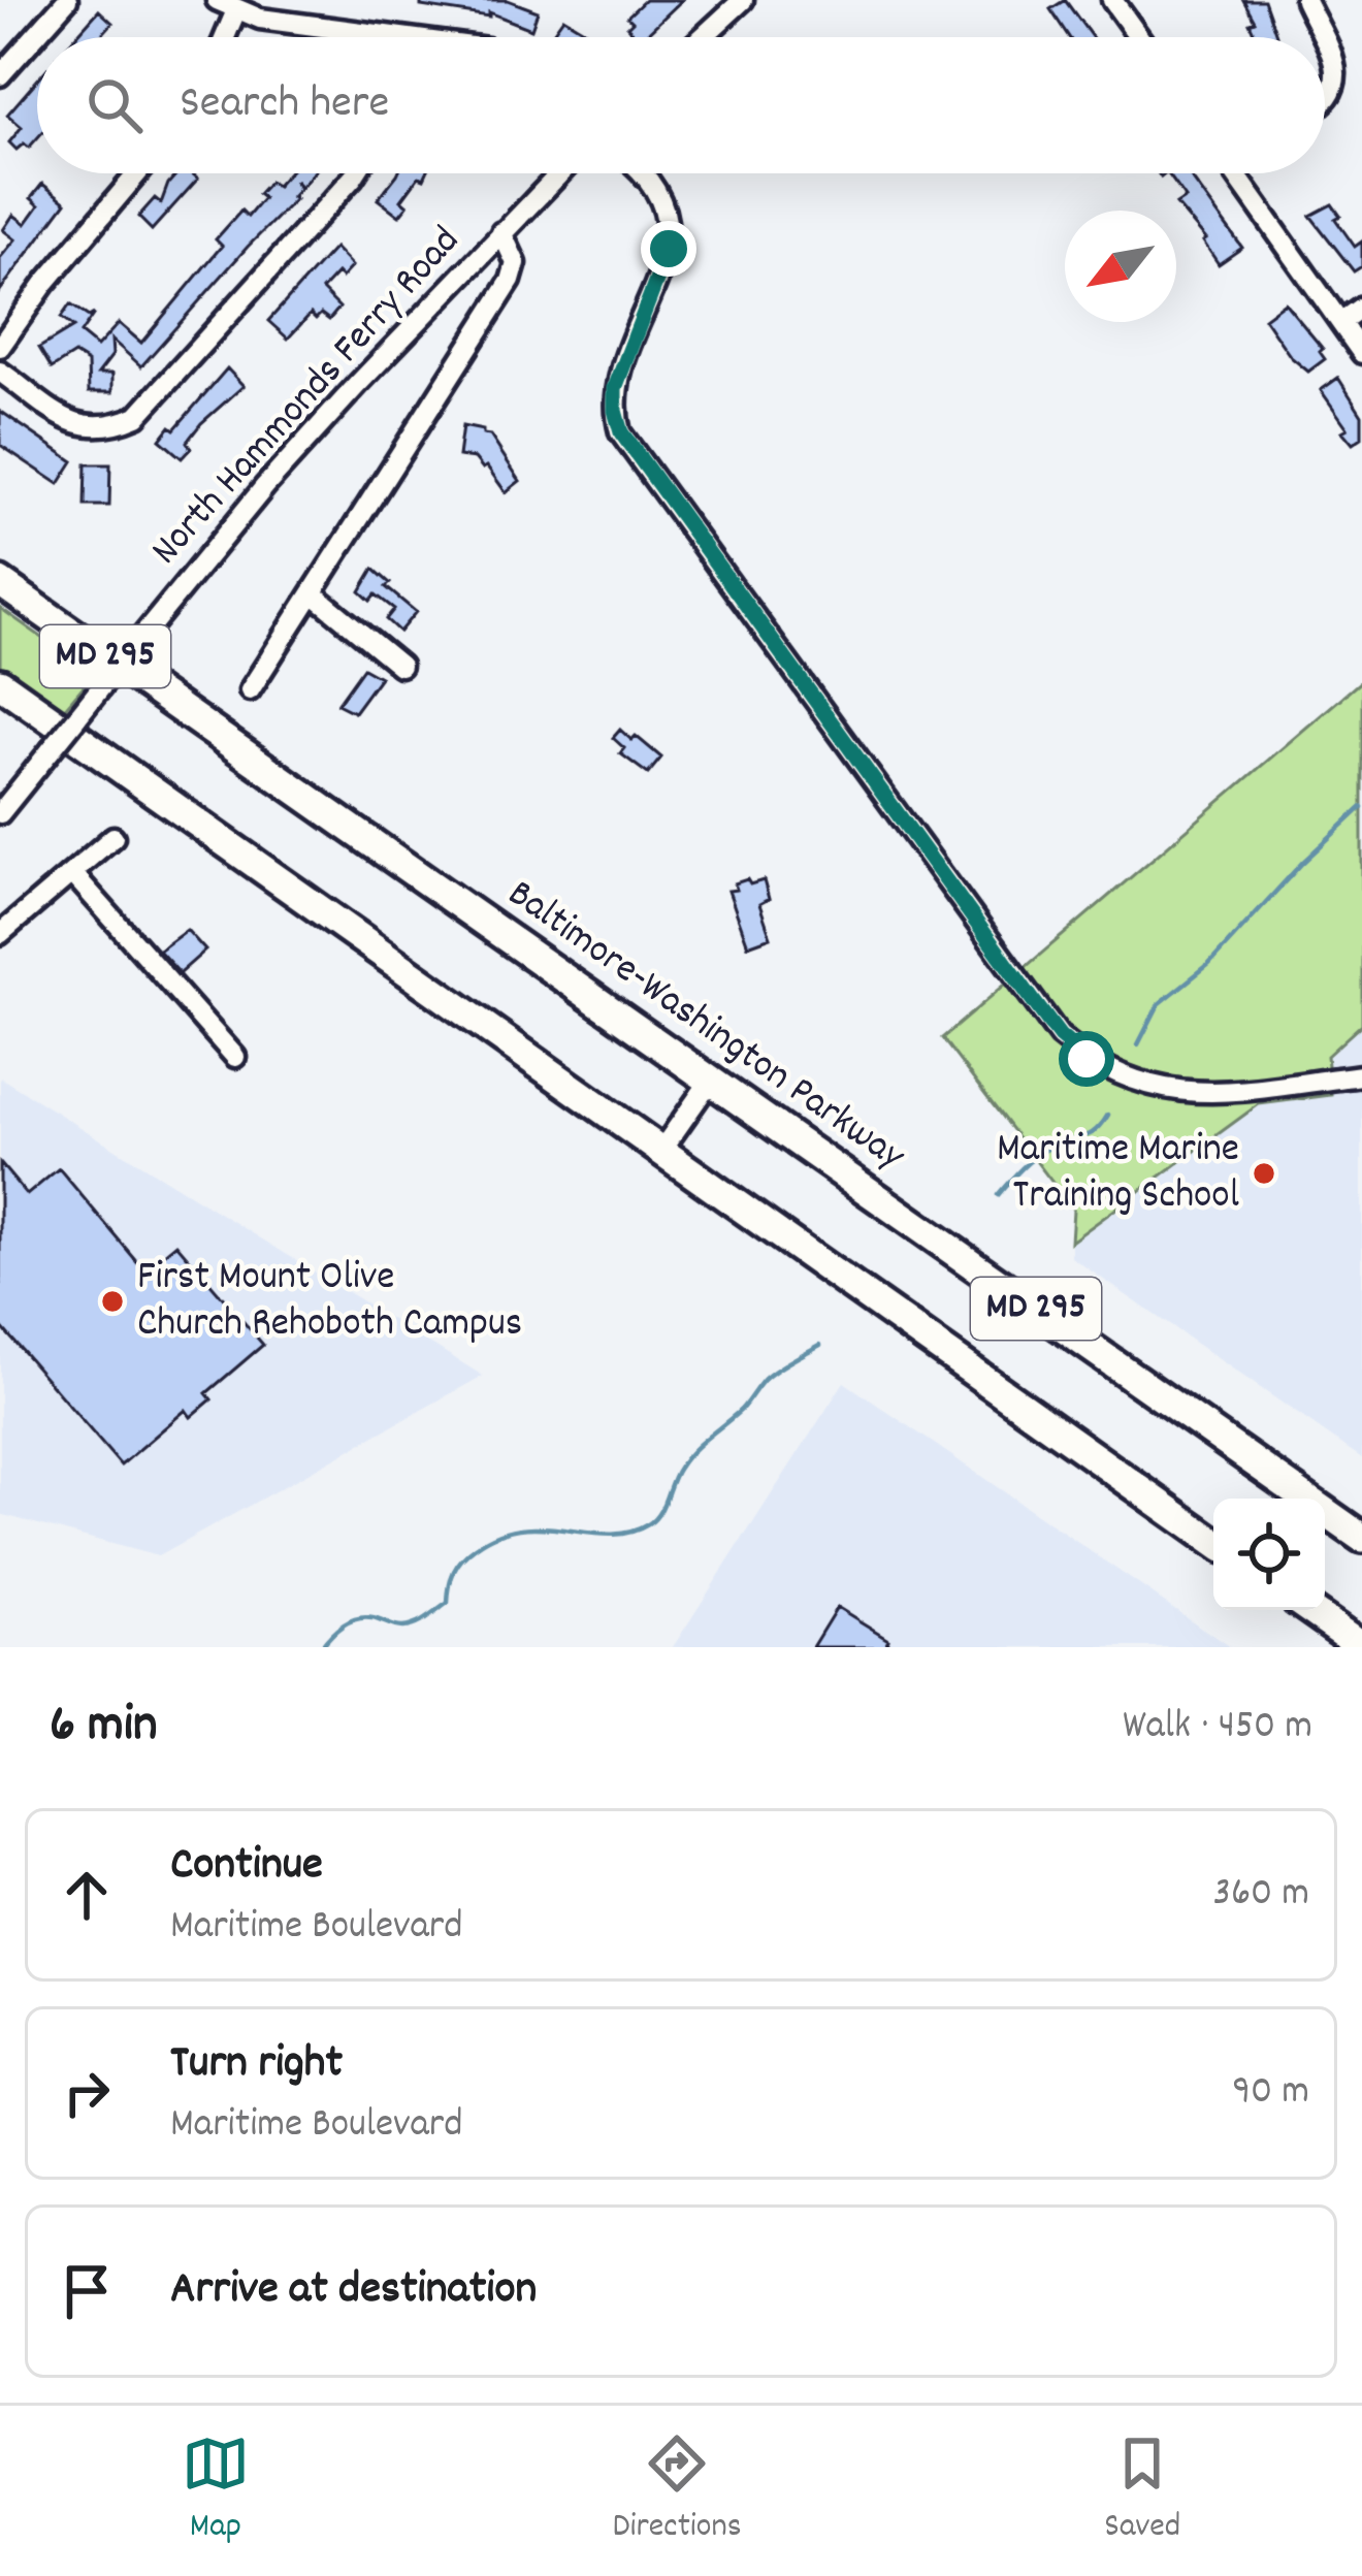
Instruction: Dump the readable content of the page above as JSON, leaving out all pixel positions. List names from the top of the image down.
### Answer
{
  "streets": {
    "highway": ["MD 295", "Baltimore-Washington Parkway"],
    "street": ["North Hammonds Ferry Road"]
  },
  "places": ["Maritime Marine Training School", "First Mount Olive Church Rehoboth Campus"],
  "north": "bottom left",
  "page": {
    "search": "Search here",
    "heading": ["6 min", "Walk · 450 m"],
    "list": [
      ["Continue", "Maritime Boulevard", "360 m"],
      ["Turn right", "Maritime Boulevard", "90 m"],
      "Arrive at destination"
    ],
    "nav": ["Map", "Directions", "Saved"]
  }
}
